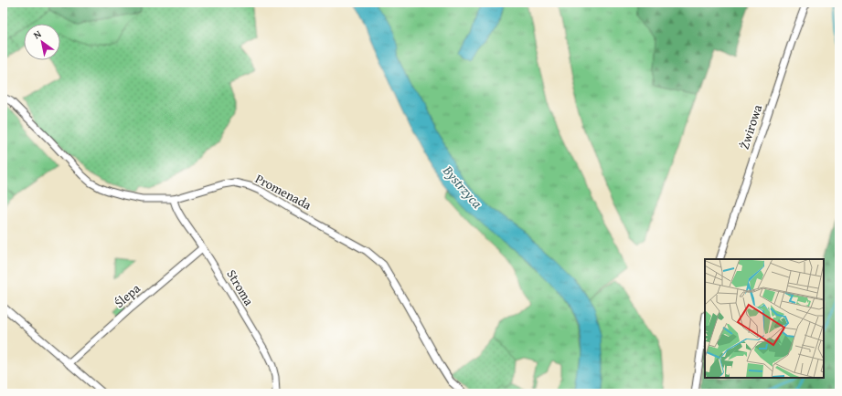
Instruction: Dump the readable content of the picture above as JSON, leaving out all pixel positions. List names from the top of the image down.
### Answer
{
  "streets": {
    "street": [
      "Żwirowa",
      "Promenada",
      "Stroma",
      "Ślepa"
    ]
  },
  "crossings": [
    ["Promenada", "Stroma"],
    ["Stroma", "Ślepa"]
  ],
  "water": ["Bystrzyca"],
  "north": "top left"
}
